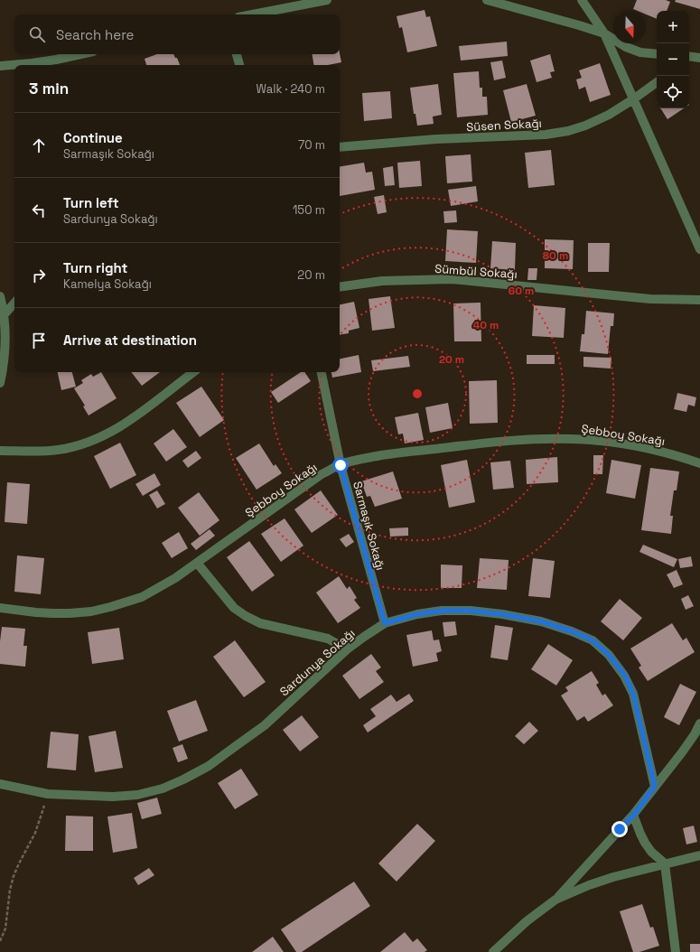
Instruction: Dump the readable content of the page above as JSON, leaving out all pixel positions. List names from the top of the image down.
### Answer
{
  "streets": {
    "street": [
      "Süsen Sokağı",
      "Sümbül Sokağı",
      "Şebboy Sokağı",
      "Sarmaşık Sokağı",
      "Sardunya Sokağı"
    ]
  },
  "crossings": [
    ["Şebboy Sokağı", "Sarmaşık Sokağı"],
    ["Sarmaşık Sokağı", "Sardunya Sokağı"]
  ],
  "north": "bottom",
  "page": {
    "map_buttons": ["+", "−"],
    "search": "Search here",
    "heading": ["3 min", "Walk · 240 m"],
    "list": [
      ["Continue", "Sarmaşık Sokağı", "70 m"],
      ["Turn left", "Sardunya Sokağı", "150 m"],
      ["Turn right", "Kamelya Sokağı", "20 m"],
      "Arrive at destination"
    ]
  },
  "rings": [
    "80 m",
    "60 m",
    "40 m",
    "20 m"
  ]
}
